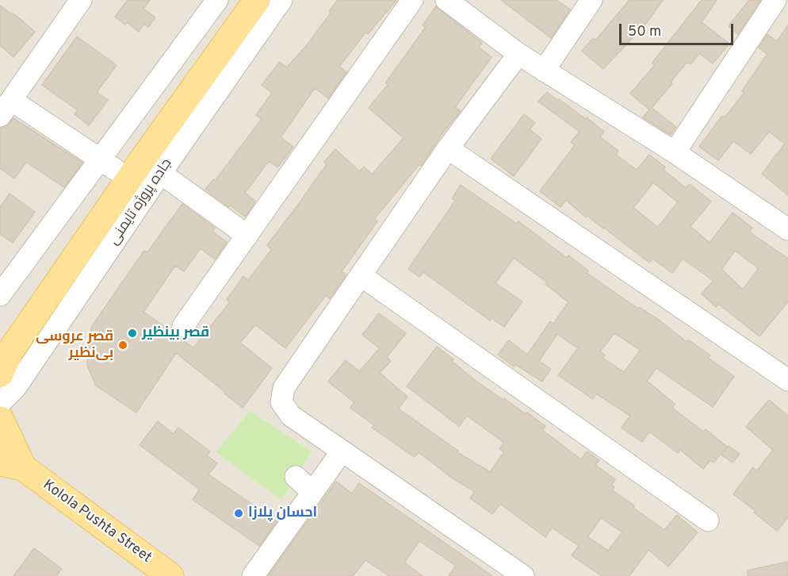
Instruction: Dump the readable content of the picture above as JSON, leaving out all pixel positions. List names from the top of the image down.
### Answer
{
  "streets": {
    "main road": ["جاده پروژه تایمنی", "Kolola Pushta Street"]
  },
  "places": ["قصر بینظیر", "قصر عروسی بی‌نظیر", "احسان پلازا"],
  "scale_bar": "50 m"
}
